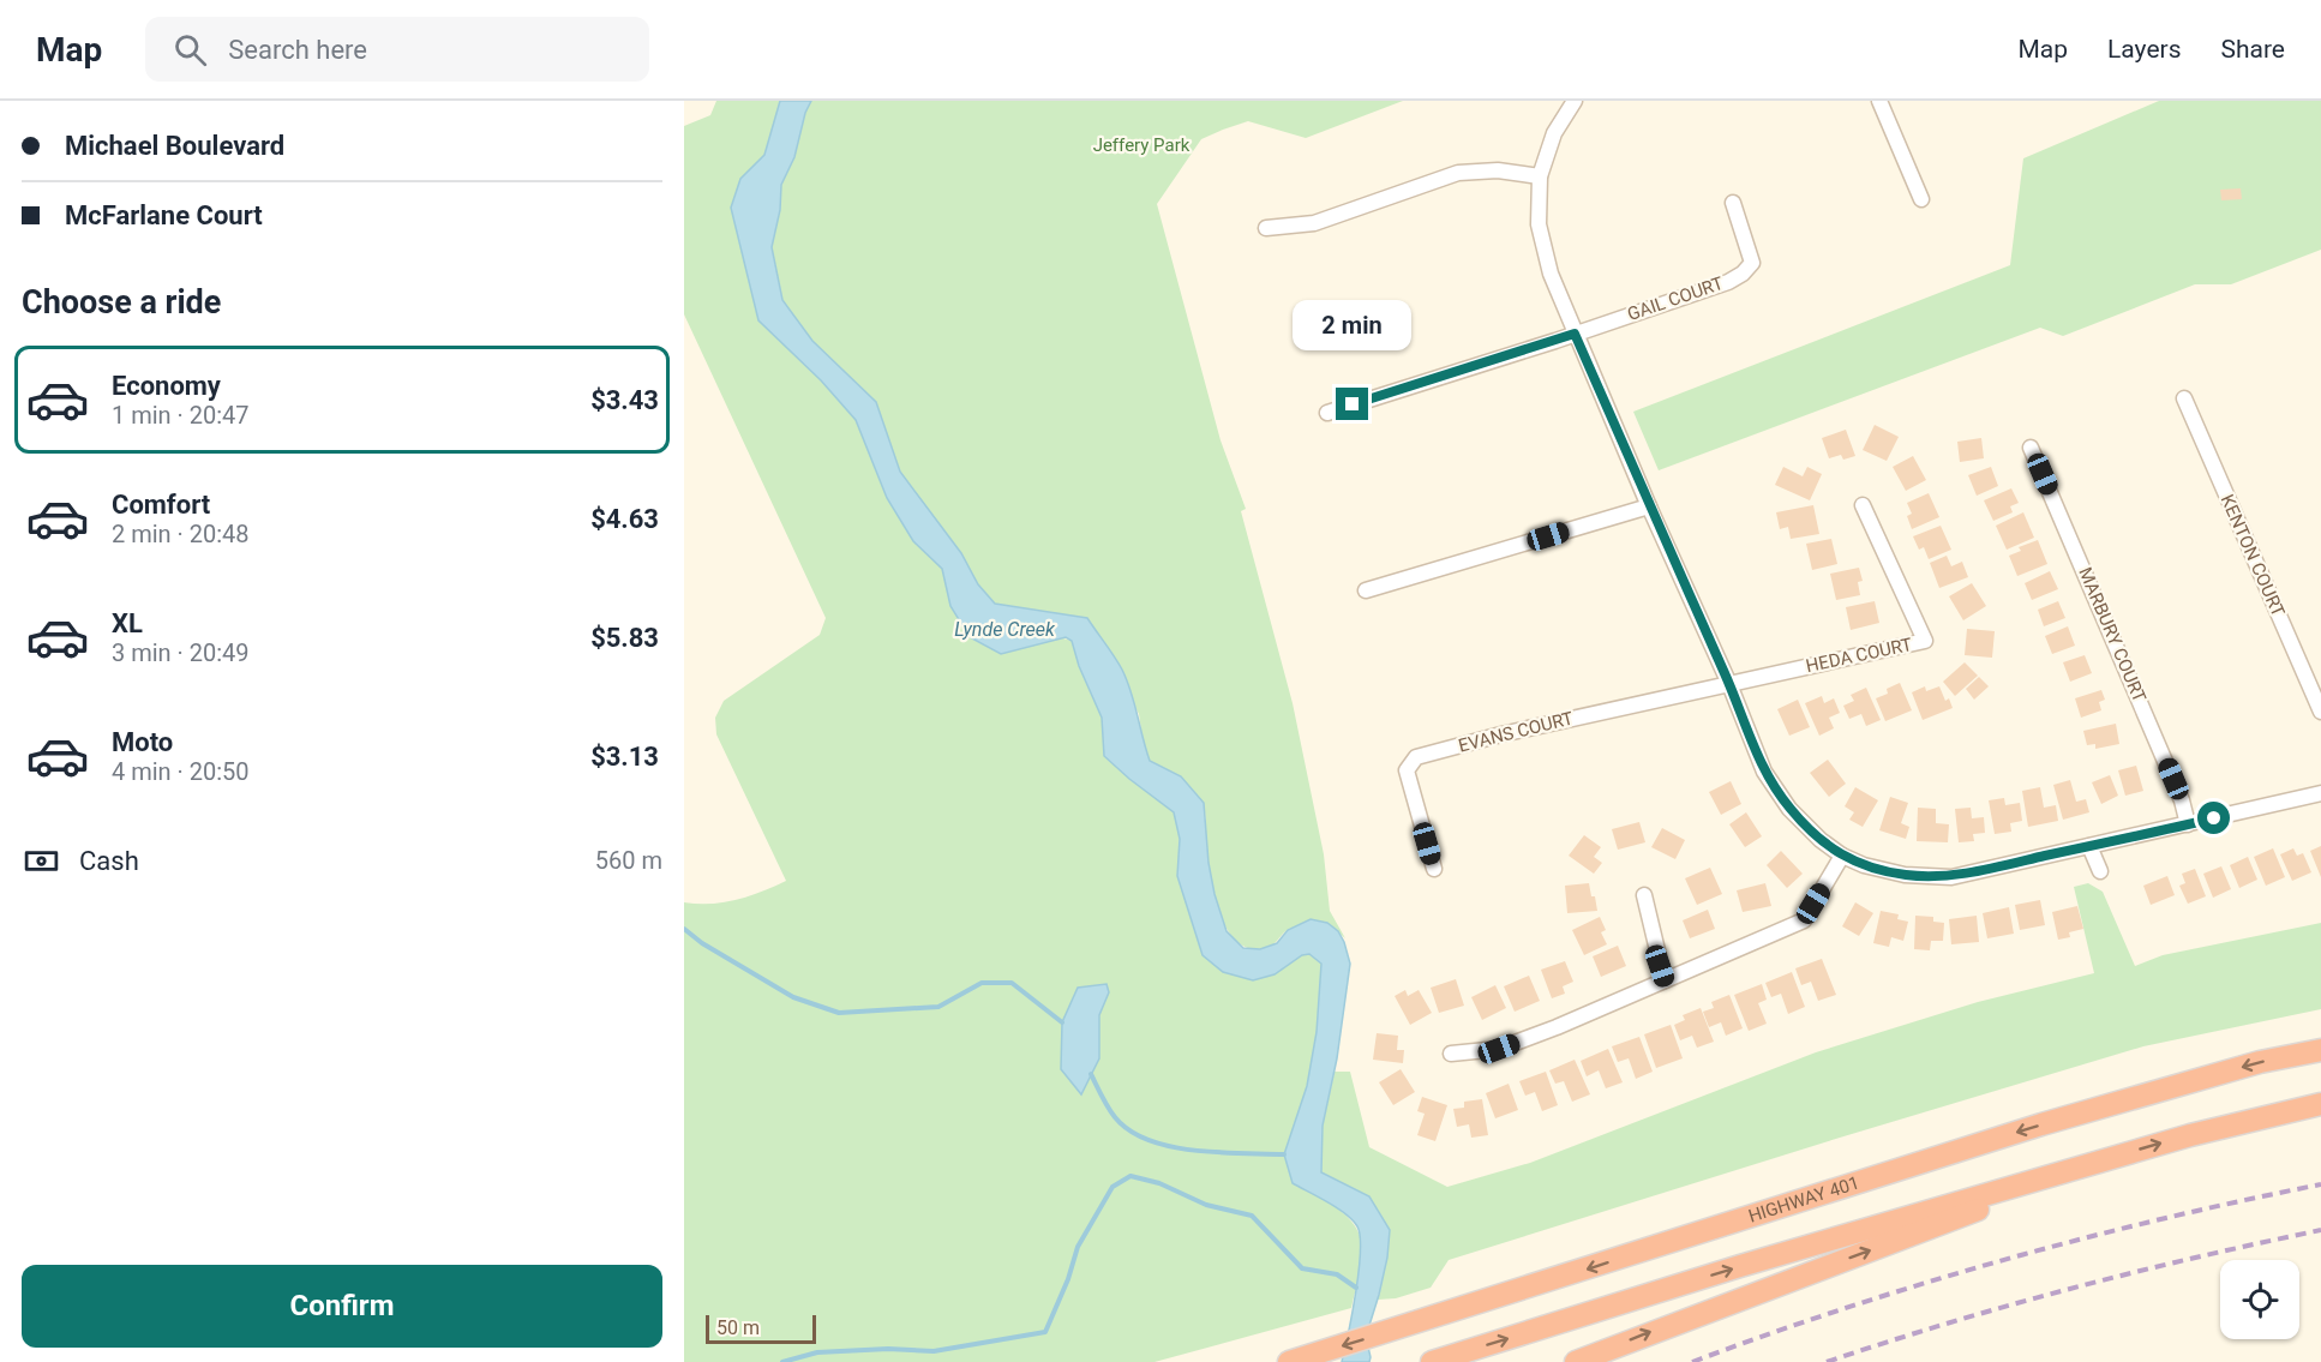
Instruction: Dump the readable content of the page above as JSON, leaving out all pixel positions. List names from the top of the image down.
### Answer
{
  "streets": {
    "highway": ["HIGHWAY 401"],
    "street": [
      "GAIL COURT",
      "KENTON COURT",
      "MARBURY COURT",
      "HEDA COURT",
      "EVANS COURT"
    ]
  },
  "crossings": [
    ["HEDA COURT", "EVANS COURT"]
  ],
  "water": ["Lynde Creek"],
  "parks": ["Jeffery Park"],
  "scale_bar": "50 m",
  "page": {
    "header": "Map",
    "search": "Search here",
    "nav": ["Map", "Layers", "Share"],
    "banner": ["Michael Boulevard", "McFarlane Court"],
    "heading": "Choose a ride",
    "bubble": "2 min",
    "list": [
      {
        "name": "Economy",
        "note": "1 min · 20:47",
        "value": "$3.43"
      },
      {
        "name": "Comfort",
        "note": "2 min · 20:48",
        "value": "$4.63"
      },
      {
        "name": "XL",
        "note": "3 min · 20:49",
        "value": "$5.83"
      },
      {
        "name": "Moto",
        "note": "4 min · 20:50",
        "value": "$3.13"
      }
    ],
    "pay": ["Cash", "560 m"],
    "buttons": "Confirm",
    "scale": "50 m"
  }
}
